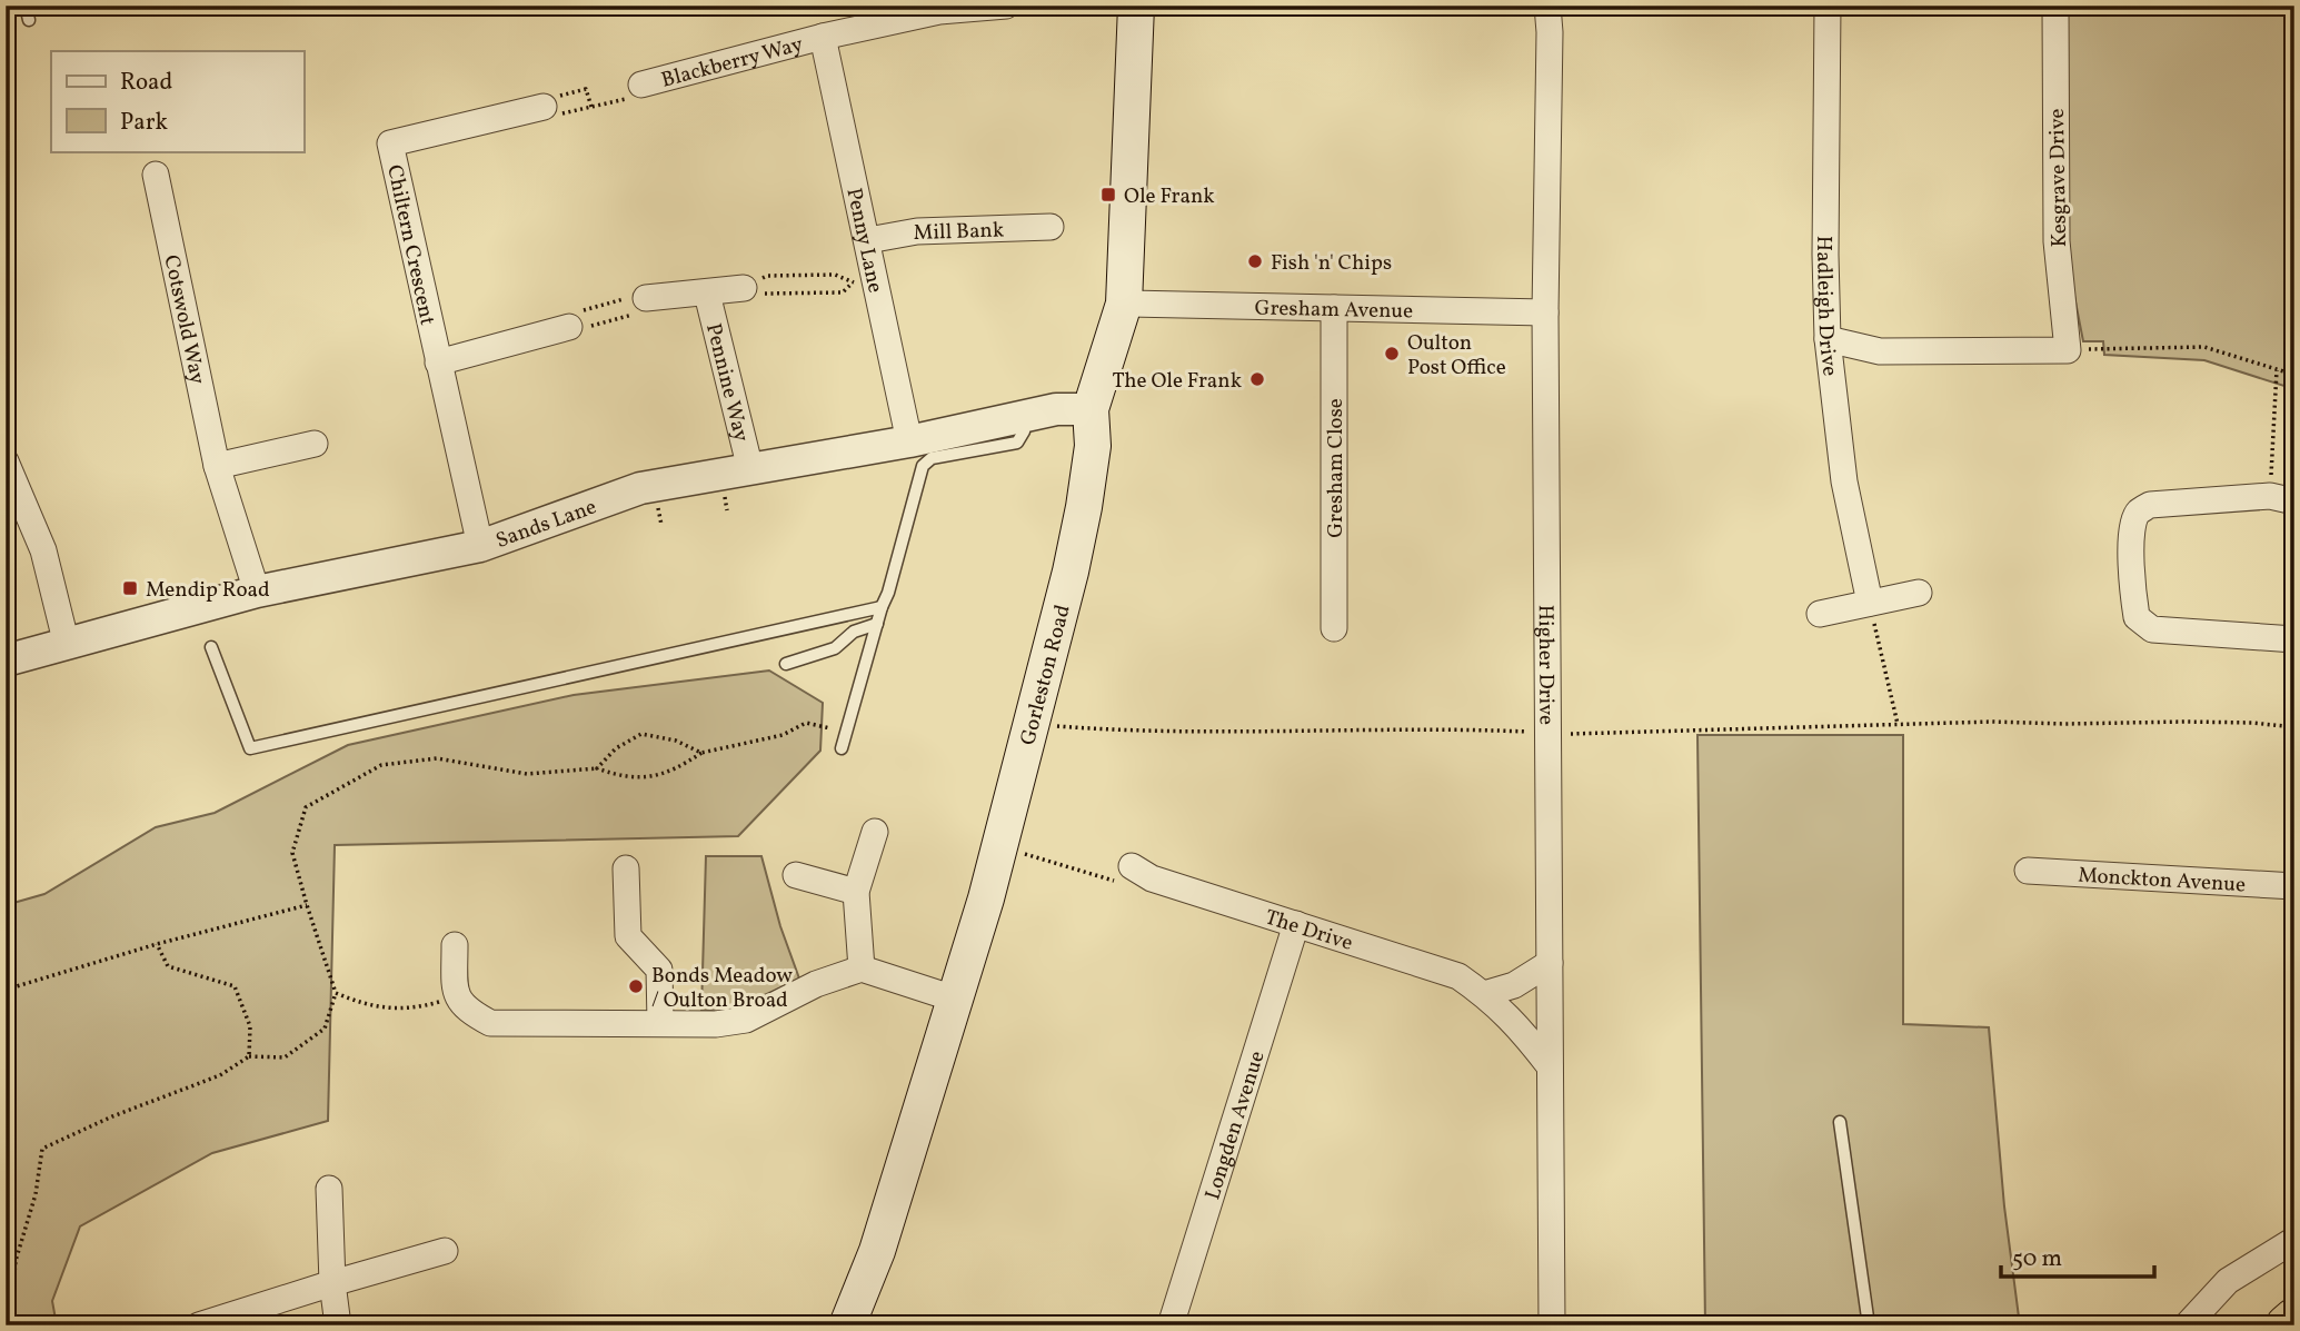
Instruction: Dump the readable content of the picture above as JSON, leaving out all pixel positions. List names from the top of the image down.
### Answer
{
  "streets": {
    "main road": ["Gorleston Road"],
    "street": [
      "Blackberry Way",
      "Kesgrave Drive",
      "Mill Bank",
      "Penny Lane",
      "Chiltern Crescent",
      "Hadleigh Drive",
      "Gresham Avenue",
      "Cotswold Way",
      "Pennine Way",
      "Gresham Close",
      "Sands Lane",
      "Higher Drive",
      "Monckton Avenue",
      "The Drive",
      "Longden Avenue"
    ]
  },
  "crossings": [
    ["Blackberry Way", "Penny Lane"],
    ["Mill Bank", "Penny Lane"],
    ["Penny Lane", "Sands Lane"],
    ["Chiltern Crescent", "Sands Lane"],
    ["Gresham Avenue", "Gresham Close"],
    ["Gresham Avenue", "Higher Drive"],
    ["Gresham Avenue", "Gorleston Road"],
    ["Cotswold Way", "Sands Lane"],
    ["Pennine Way", "Sands Lane"],
    ["Sands Lane", "Gorleston Road"],
    ["Higher Drive", "The Drive"],
    ["The Drive", "Longden Avenue"]
  ],
  "places": {
    "transit": ["Ole Frank", "Mendip Road"],
    "other": [
      "Fish 'n' Chips",
      "Oulton Post Office",
      "The Ole Frank",
      "Bonds Meadow / Oulton Broad"
    ]
  },
  "legend": ["Road", "Park"],
  "scale_bar": "50 m"
}
